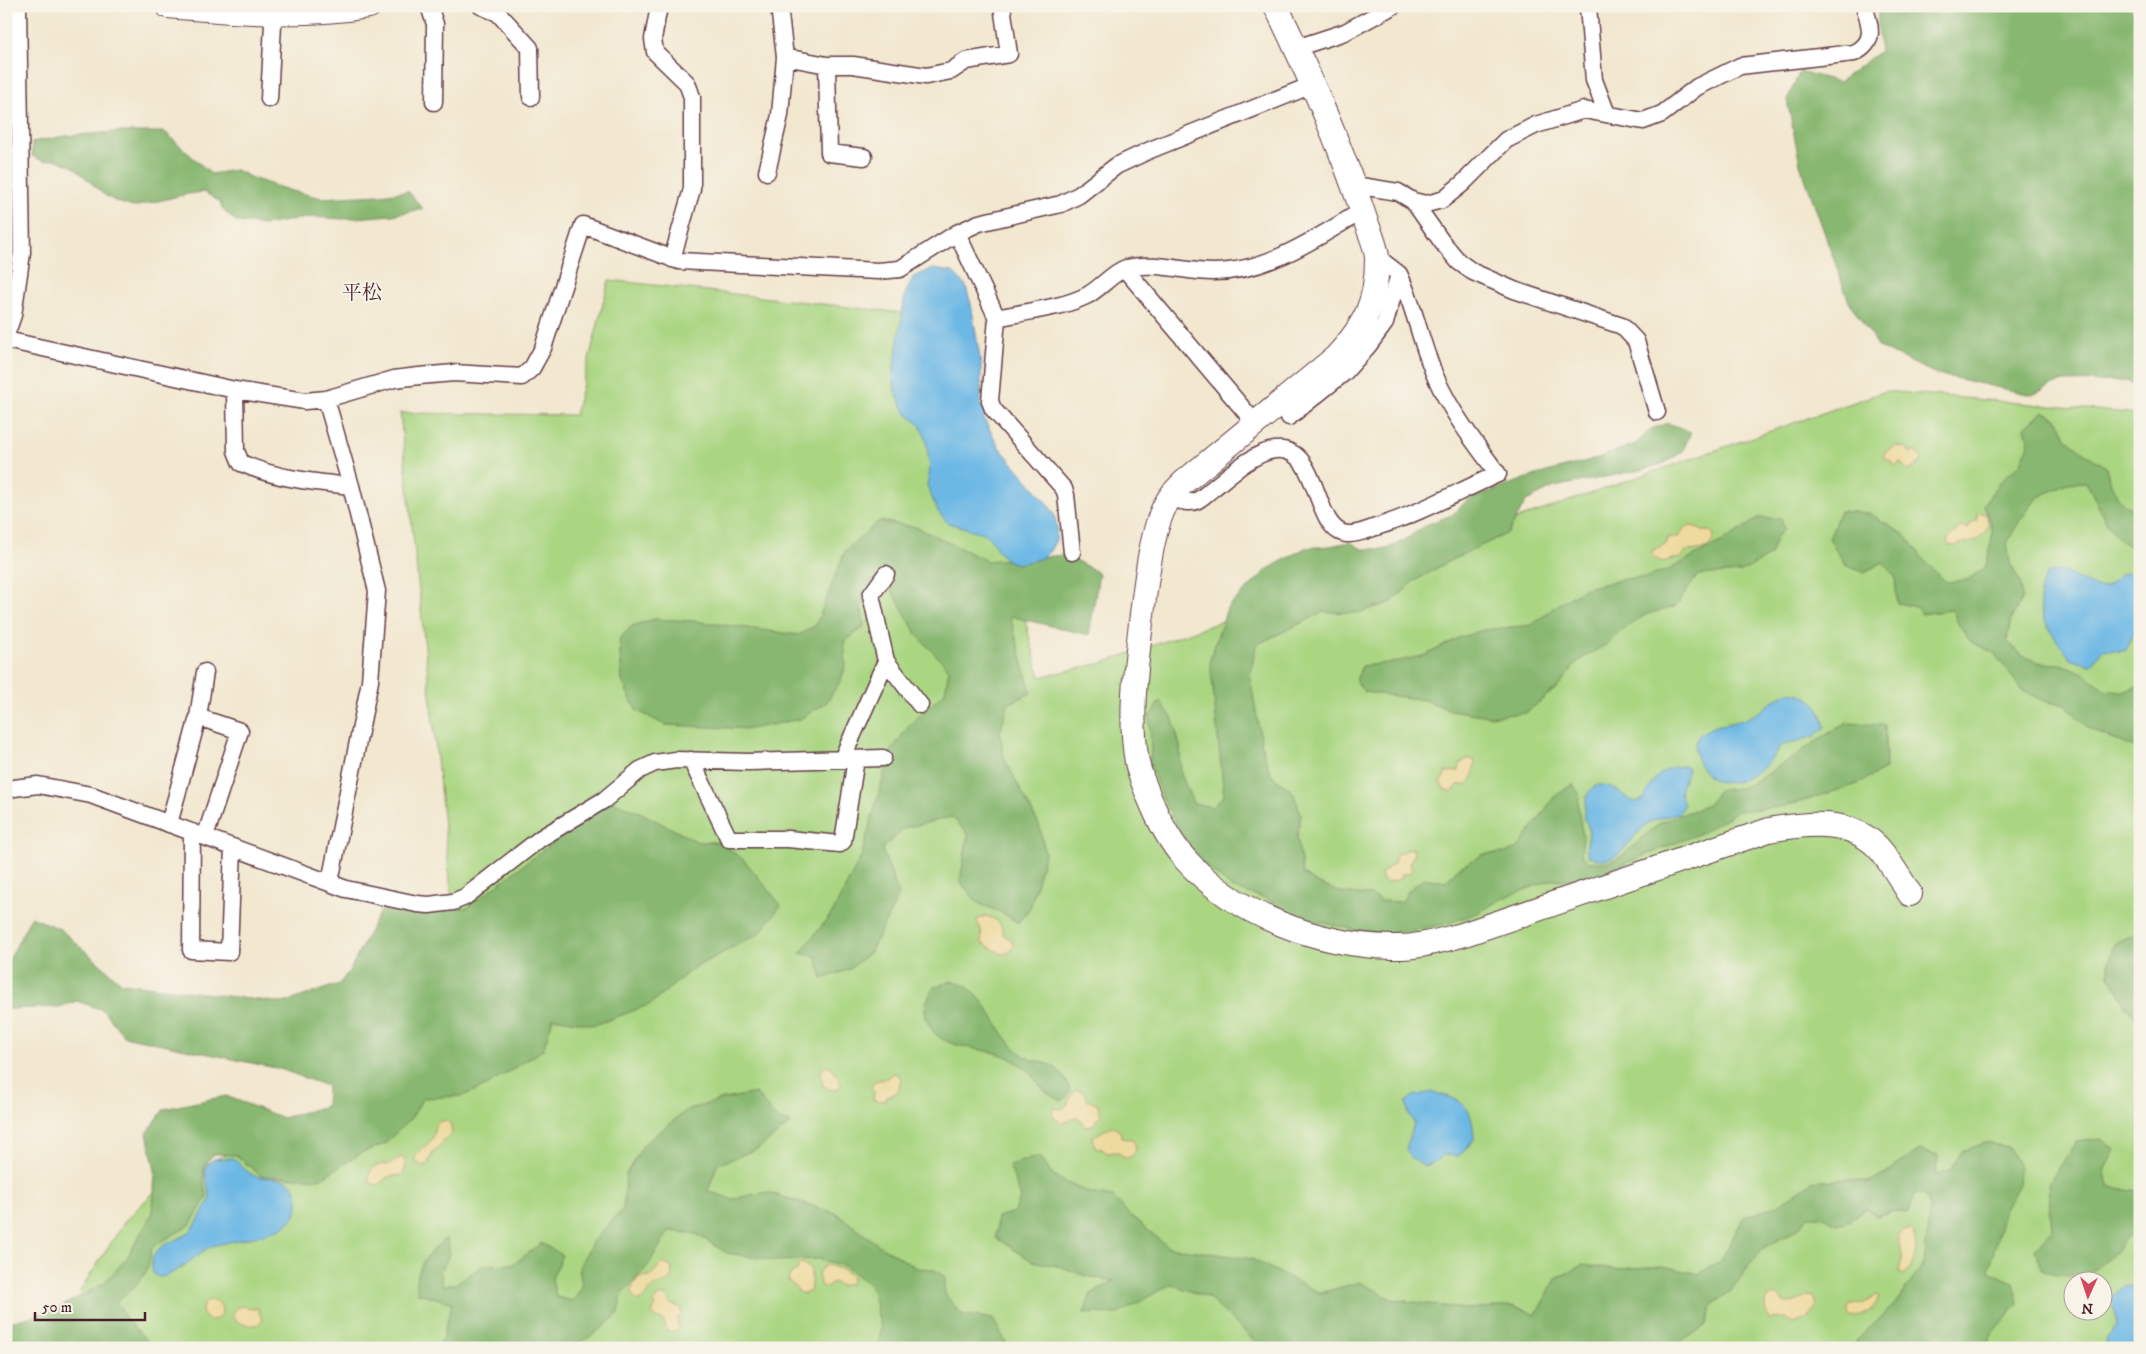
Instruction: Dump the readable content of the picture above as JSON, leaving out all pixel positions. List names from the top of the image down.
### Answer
{
  "districts": ["平松"],
  "scale_bar": "50 m",
  "north": "bottom"
}
